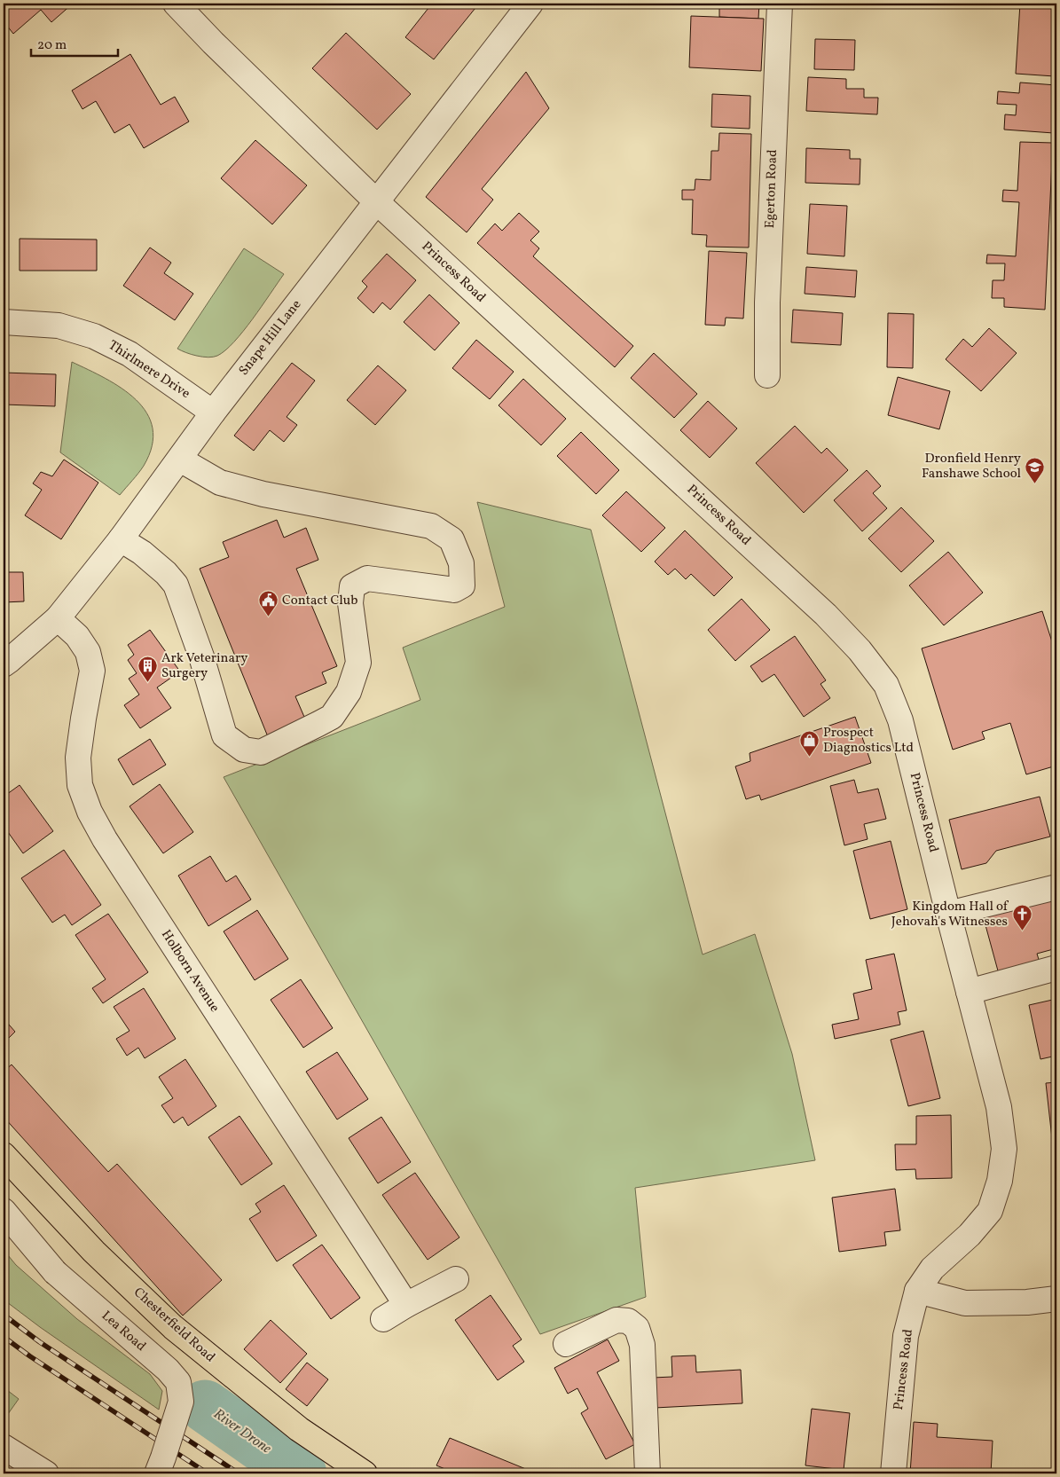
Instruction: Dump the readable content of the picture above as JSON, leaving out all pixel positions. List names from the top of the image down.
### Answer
{
  "streets": {
    "main road": ["Chesterfield Road"],
    "street": [
      "Egerton Road",
      "Princess Road",
      "Snape Hill Lane",
      "Thirlmere Drive",
      "Holborn Avenue",
      "Lea Road"
    ]
  },
  "crossings": [
    ["Princess Road", "Snape Hill Lane"],
    ["Snape Hill Lane", "Thirlmere Drive"],
    ["Snape Hill Lane", "Holborn Avenue"]
  ],
  "water": ["River Drone"],
  "places": {
    "school or university": ["Dronfield Henry Fanshawe School"],
    "public building": ["Contact Club"],
    "building": ["Ark Veterinary Surgery"],
    "shop": ["Prospect Diagnostics Ltd"],
    "church": ["Kingdom Hall of Jehovah's Witnesses"]
  },
  "scale_bar": "20 m"
}
